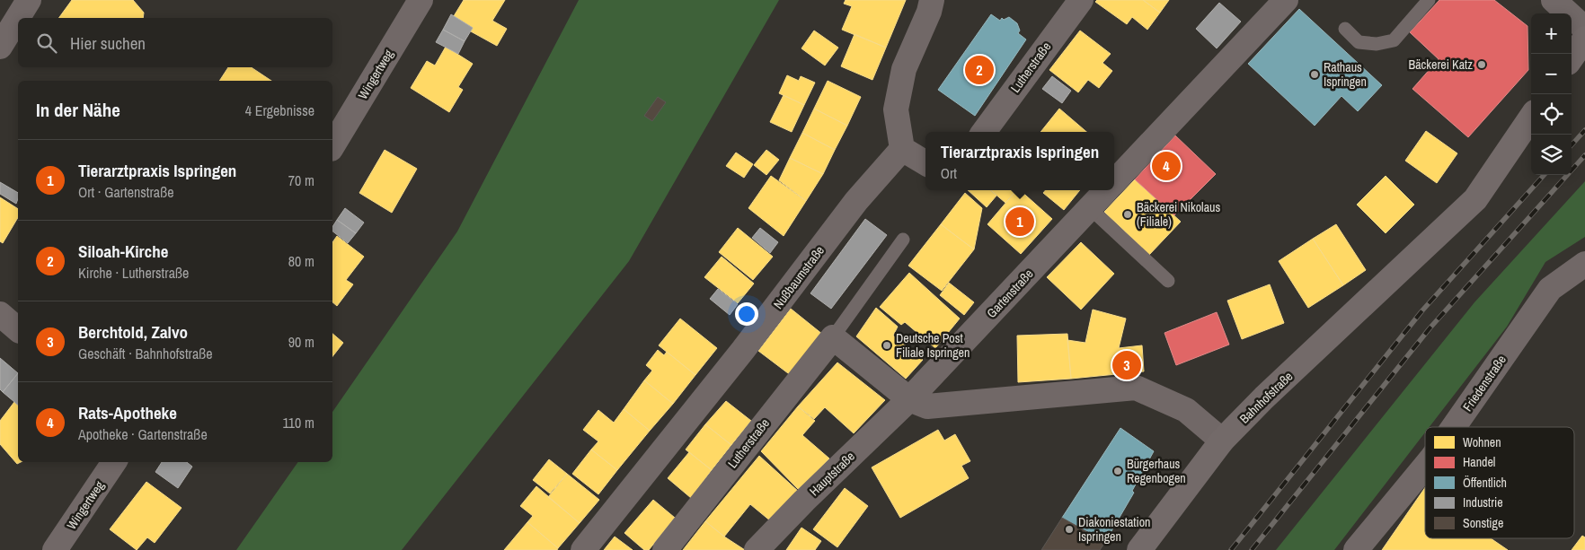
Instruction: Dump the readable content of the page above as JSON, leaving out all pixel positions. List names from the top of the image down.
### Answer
{
  "streets": {
    "main road": ["Bahnhofstraße"],
    "street": [
      "Lutherstraße",
      "Wingertweg",
      "Nußbaumstraße",
      "Gartenstraße",
      "Friedenstraße",
      "Hauptstraße"
    ]
  },
  "crossings": [
    ["Gartenstraße", "Hauptstraße"]
  ],
  "places": [
    "Bäckerei Katz",
    "Rathaus Ispringen",
    "Bäckerei Nikolaus (Filiale)",
    "Deutsche Post Filiale Ispringen",
    "Bürgerhaus Regenbogen",
    "Diakoniestation Ispringen"
  ],
  "legend": [
    "Wohnen",
    "Handel",
    "Öffentlich",
    "Industrie",
    "Sonstige"
  ],
  "page": {
    "map_buttons": ["+", "−"],
    "search": "Hier suchen",
    "pins": [
      "2",
      "4",
      "1",
      "3"
    ],
    "heading": ["In der Nähe", "4 Ergebnisse"],
    "popup": ["Tierarztpraxis Ispringen", "Ort"],
    "list": [
      {
        "mark": "1",
        "name": "Tierarztpraxis Ispringen",
        "note": "Ort · Gartenstraße",
        "value": "70 m"
      },
      {
        "mark": "2",
        "name": "Siloah-Kirche",
        "note": "Kirche · Lutherstraße",
        "value": "80 m"
      },
      {
        "mark": "3",
        "name": "Berchtold, Zalvo",
        "note": "Geschäft · Bahnhofstraße",
        "value": "90 m"
      },
      {
        "mark": "4",
        "name": "Rats-Apotheke",
        "note": "Apotheke · Gartenstraße",
        "value": "110 m"
      }
    ]
  }
}
